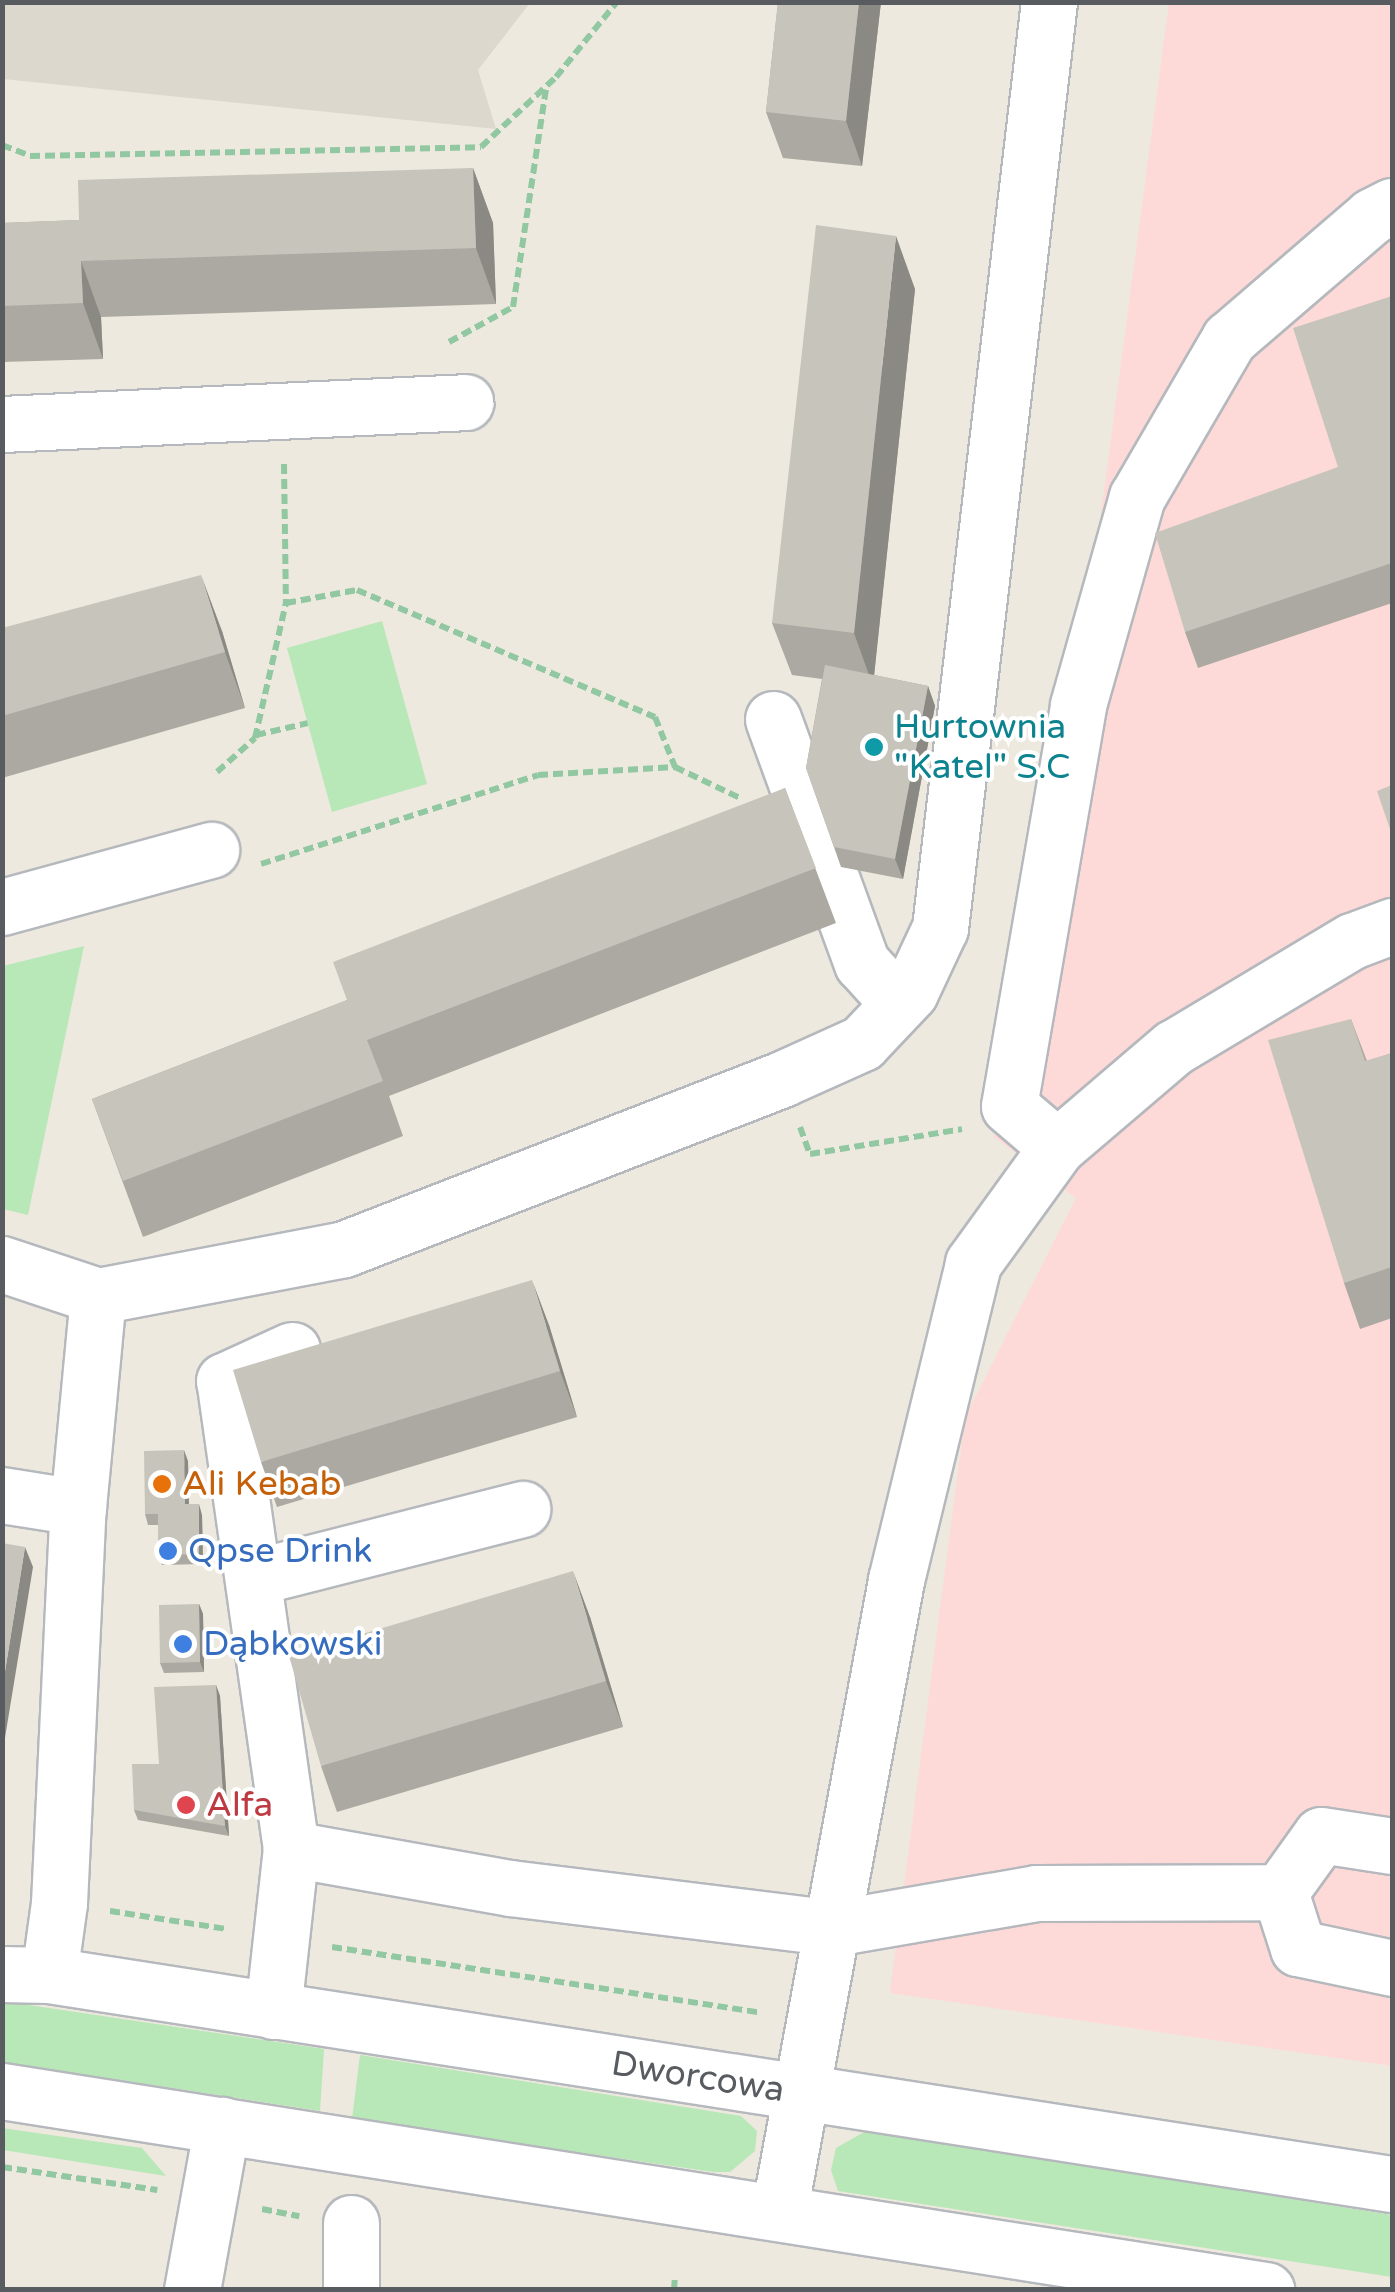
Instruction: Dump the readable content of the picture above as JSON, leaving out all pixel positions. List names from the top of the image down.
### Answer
{
  "streets": {
    "street": ["Dworcowa"]
  },
  "places": [
    "Hurtownia \"Katel\" S.C",
    "Ali Kebab",
    "Qpse Drink",
    "Dąbkowski",
    "Alfa"
  ]
}
